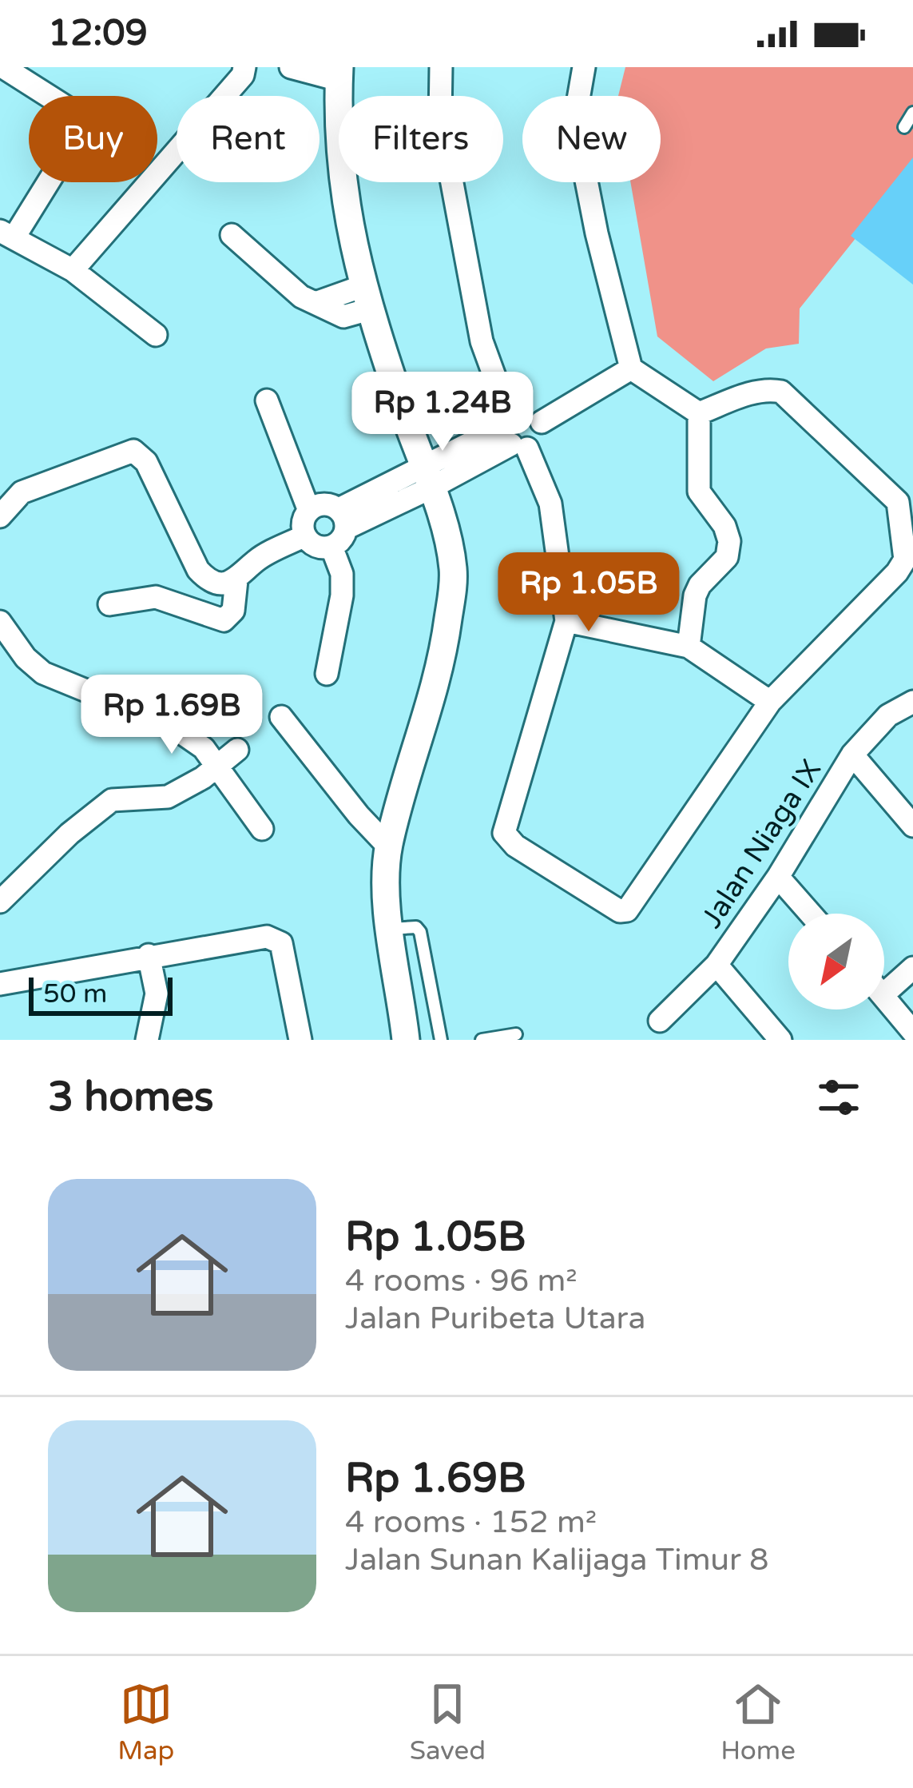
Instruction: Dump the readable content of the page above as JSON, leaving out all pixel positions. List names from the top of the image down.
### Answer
{
  "streets": {
    "street": ["Jalan Niaga IX"]
  },
  "scale_bar": "50 m",
  "north": "bottom left",
  "page": {
    "status": "12:09",
    "chip": [
      "Buy",
      "Rent",
      "Filters",
      "New"
    ],
    "price": ["Rp 1.24B", "Rp 1.05B", "Rp 1.69B"],
    "scale": "50 m",
    "heading": "3 homes",
    "list": [
      {
        "name": "Rp 1.05B",
        "note": "4 rooms · 96 m² · Jalan Puribeta Utara"
      },
      {
        "name": "Rp 1.69B",
        "note": "4 rooms · 152 m² · Jalan Sunan Kalijaga Timur 8"
      }
    ],
    "tabs": ["Map", "Saved", "Home"]
  }
}
